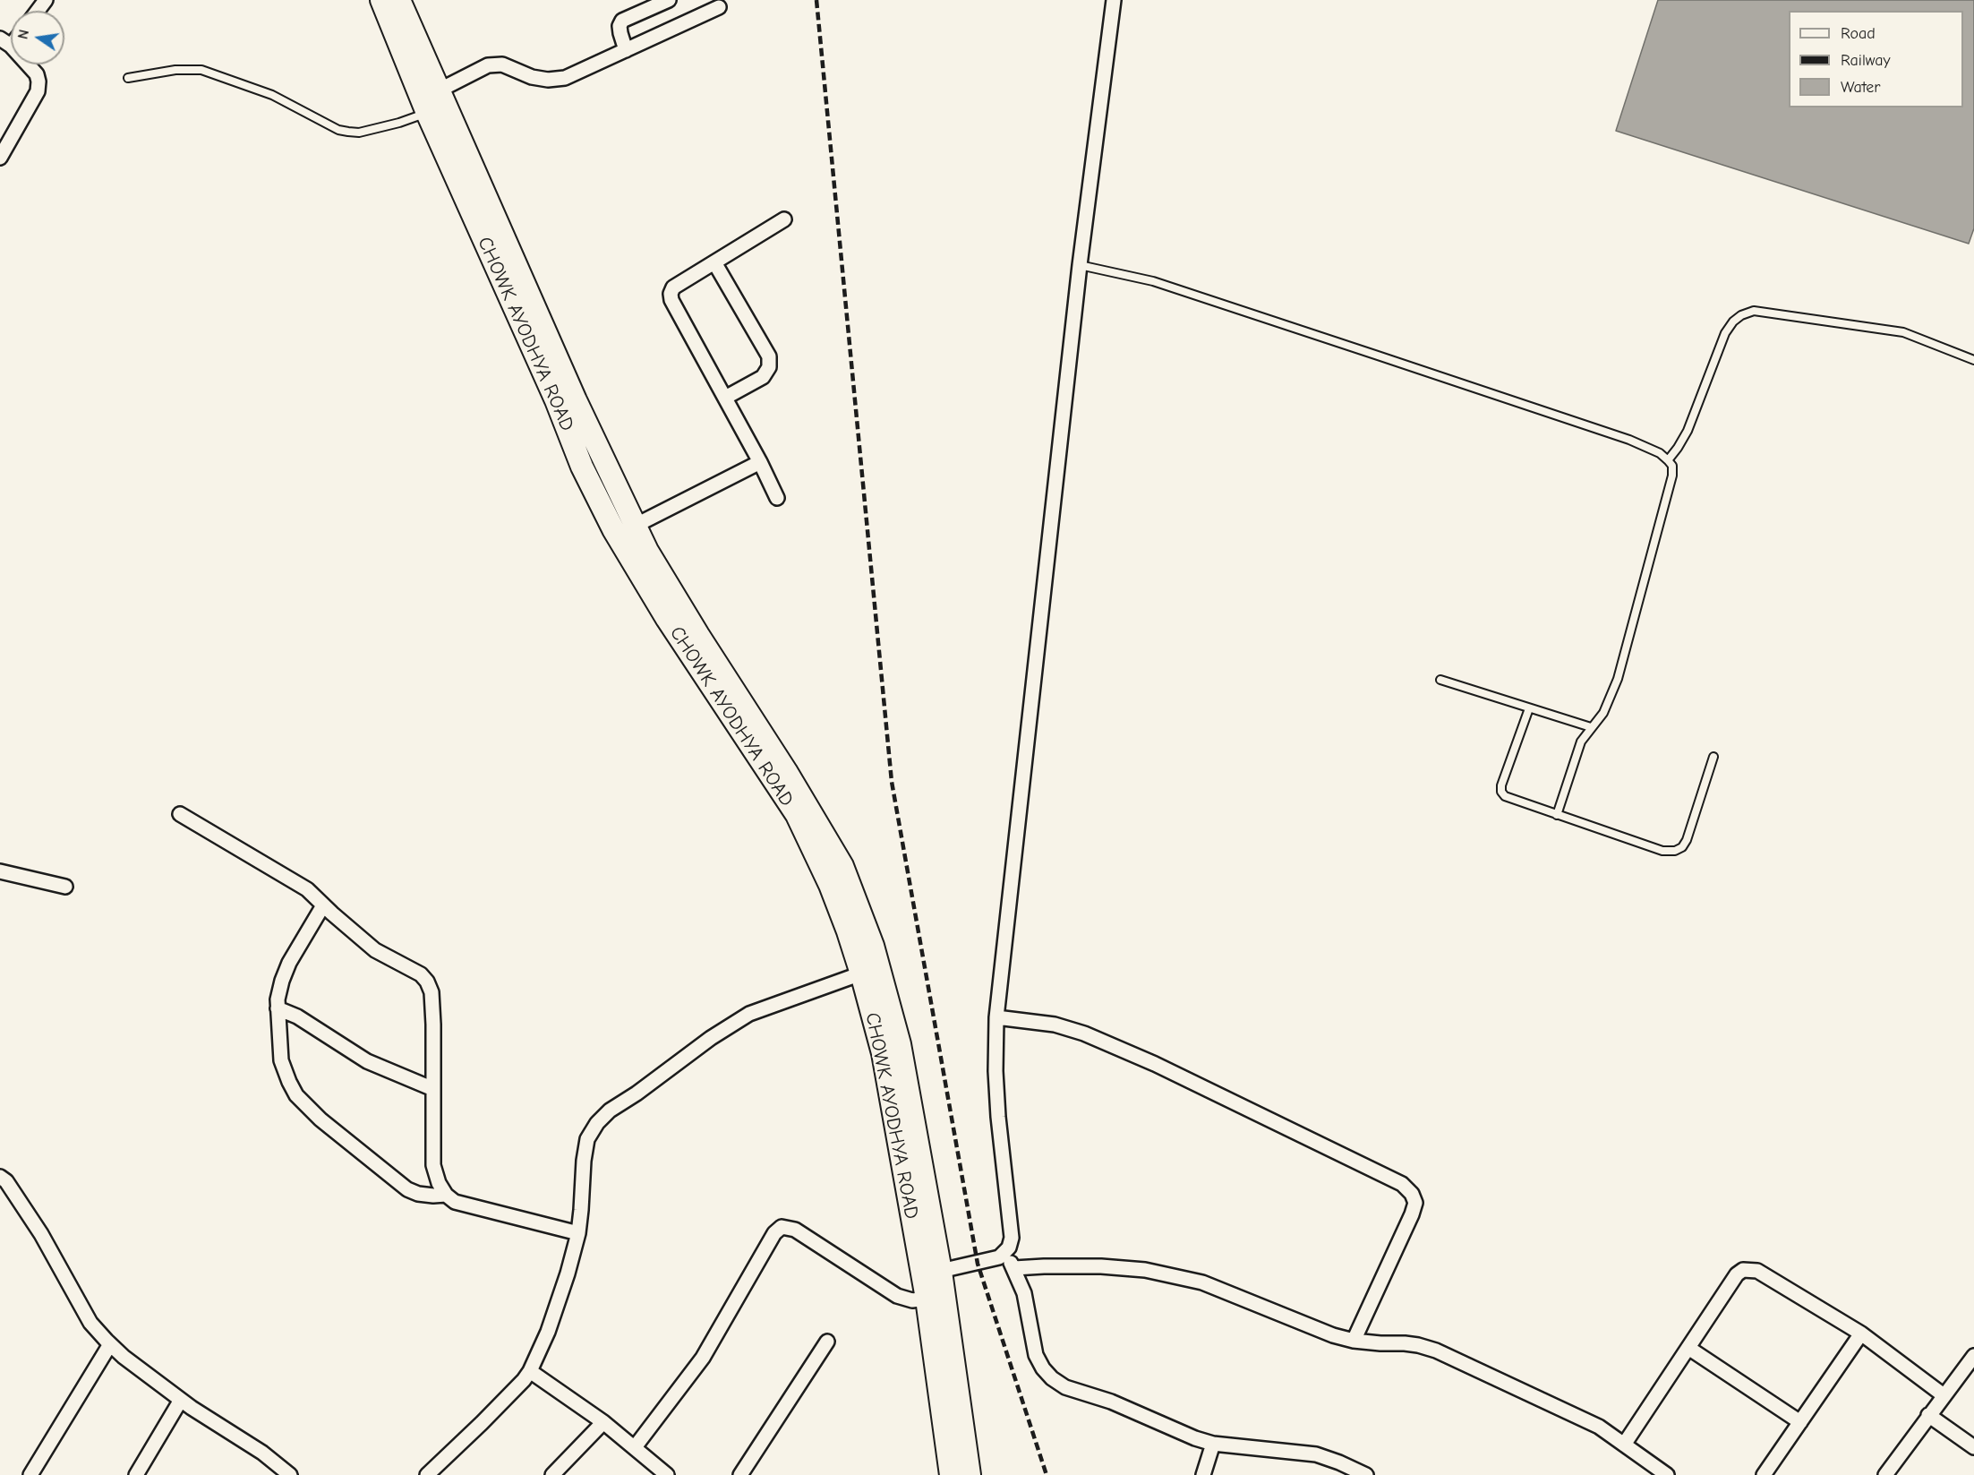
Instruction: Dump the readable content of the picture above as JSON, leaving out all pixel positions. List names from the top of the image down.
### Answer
{
  "streets": {
    "main road": ["CHOWK AYODHYA ROAD"]
  },
  "legend": ["Road", "Railway", "Water"],
  "north": "left"
}
